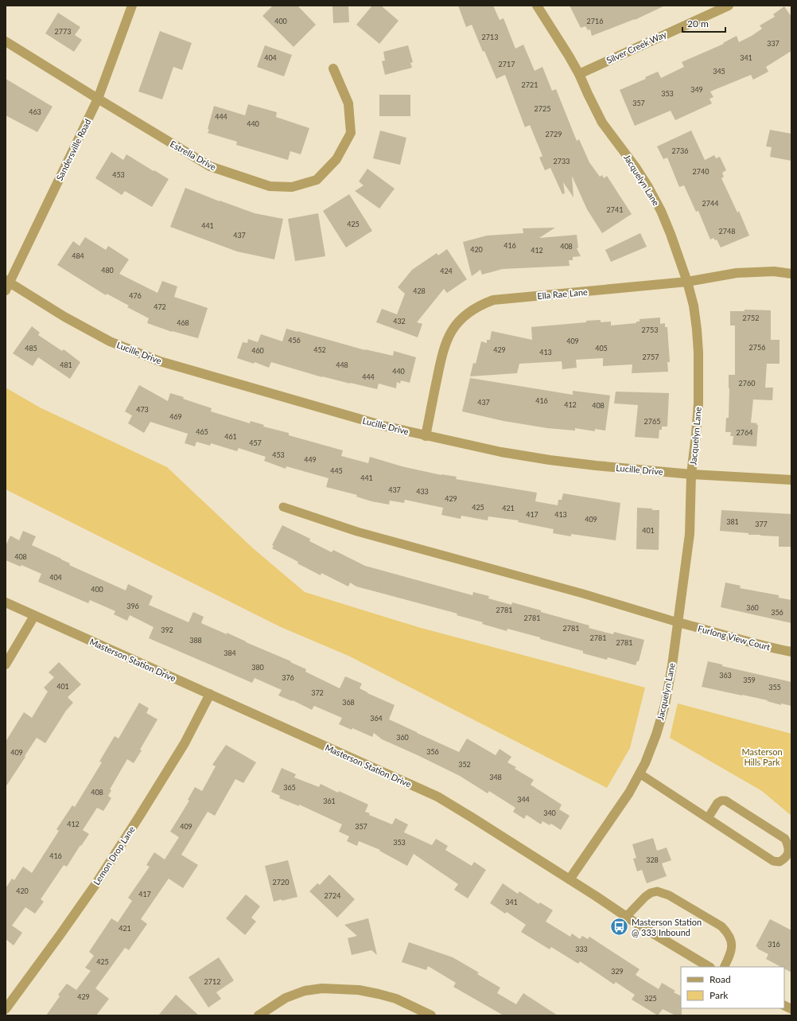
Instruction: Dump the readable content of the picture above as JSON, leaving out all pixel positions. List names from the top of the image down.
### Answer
{
  "streets": {
    "street": [
      "Silver Creek Way",
      "Sandersville Road",
      "Estrella Drive",
      "Jacquelyn Lane",
      "Ella Rae Lane",
      "Lucille Drive",
      "Furlong View Court",
      "Masterson Station Drive",
      "Lemon Drop Lane"
    ]
  },
  "crossings": [
    ["Silver Creek Way", "Jacquelyn Lane"],
    ["Sandersville Road", "Estrella Drive"],
    ["Sandersville Road", "Lucille Drive"],
    ["Jacquelyn Lane", "Ella Rae Lane"],
    ["Jacquelyn Lane", "Lucille Drive"],
    ["Jacquelyn Lane", "Furlong View Court"],
    ["Jacquelyn Lane", "Masterson Station Drive"],
    ["Ella Rae Lane", "Lucille Drive"],
    ["Masterson Station Drive", "Lemon Drop Lane"]
  ],
  "parks": ["Masterson Hills Park"],
  "places": {
    "bus stop": ["Masterson Station @ 333 Inbound"]
  },
  "house_numbers": [
    "400",
    "2716",
    "2773",
    "2713",
    "337",
    "404",
    "341",
    "2717",
    "345",
    "2721",
    "349",
    "353",
    "357",
    "2725",
    "463",
    "444",
    "440",
    "2729",
    "2736",
    "2733",
    "2740",
    "453",
    "2744",
    "2741",
    "425",
    "441",
    "2748",
    "437",
    "416",
    "408",
    "420",
    "412",
    "484",
    "480",
    "424",
    "428",
    "476",
    "472",
    "2752",
    "432",
    "468",
    "2753",
    "456",
    "409",
    "2756",
    "485",
    "405",
    "452",
    "429",
    "460",
    "413",
    "2757",
    "481",
    "448",
    "440",
    "444",
    "2760",
    "416",
    "437",
    "412",
    "408",
    "473",
    "469",
    "2765",
    "465",
    "2764",
    "461",
    "457",
    "453",
    "449",
    "445",
    "441",
    "437",
    "433",
    "429",
    "425",
    "421",
    "417",
    "413",
    "409",
    "381",
    "377",
    "401",
    "408",
    "404",
    "400",
    "396",
    "360",
    "2781",
    "356",
    "2781",
    "2781",
    "392",
    "2781",
    "388",
    "2781",
    "384",
    "380",
    "363",
    "376",
    "359",
    "401",
    "355",
    "372",
    "368",
    "364",
    "360",
    "356",
    "409",
    "352",
    "348",
    "365",
    "408",
    "344",
    "361",
    "340",
    "412",
    "409",
    "357",
    "353",
    "416",
    "328",
    "2720",
    "420",
    "417",
    "2724",
    "341",
    "421",
    "316",
    "333",
    "425",
    "329",
    "2712",
    "429",
    "325"
  ],
  "legend": ["Road", "Park"],
  "scale_bar": "20 m"
}
